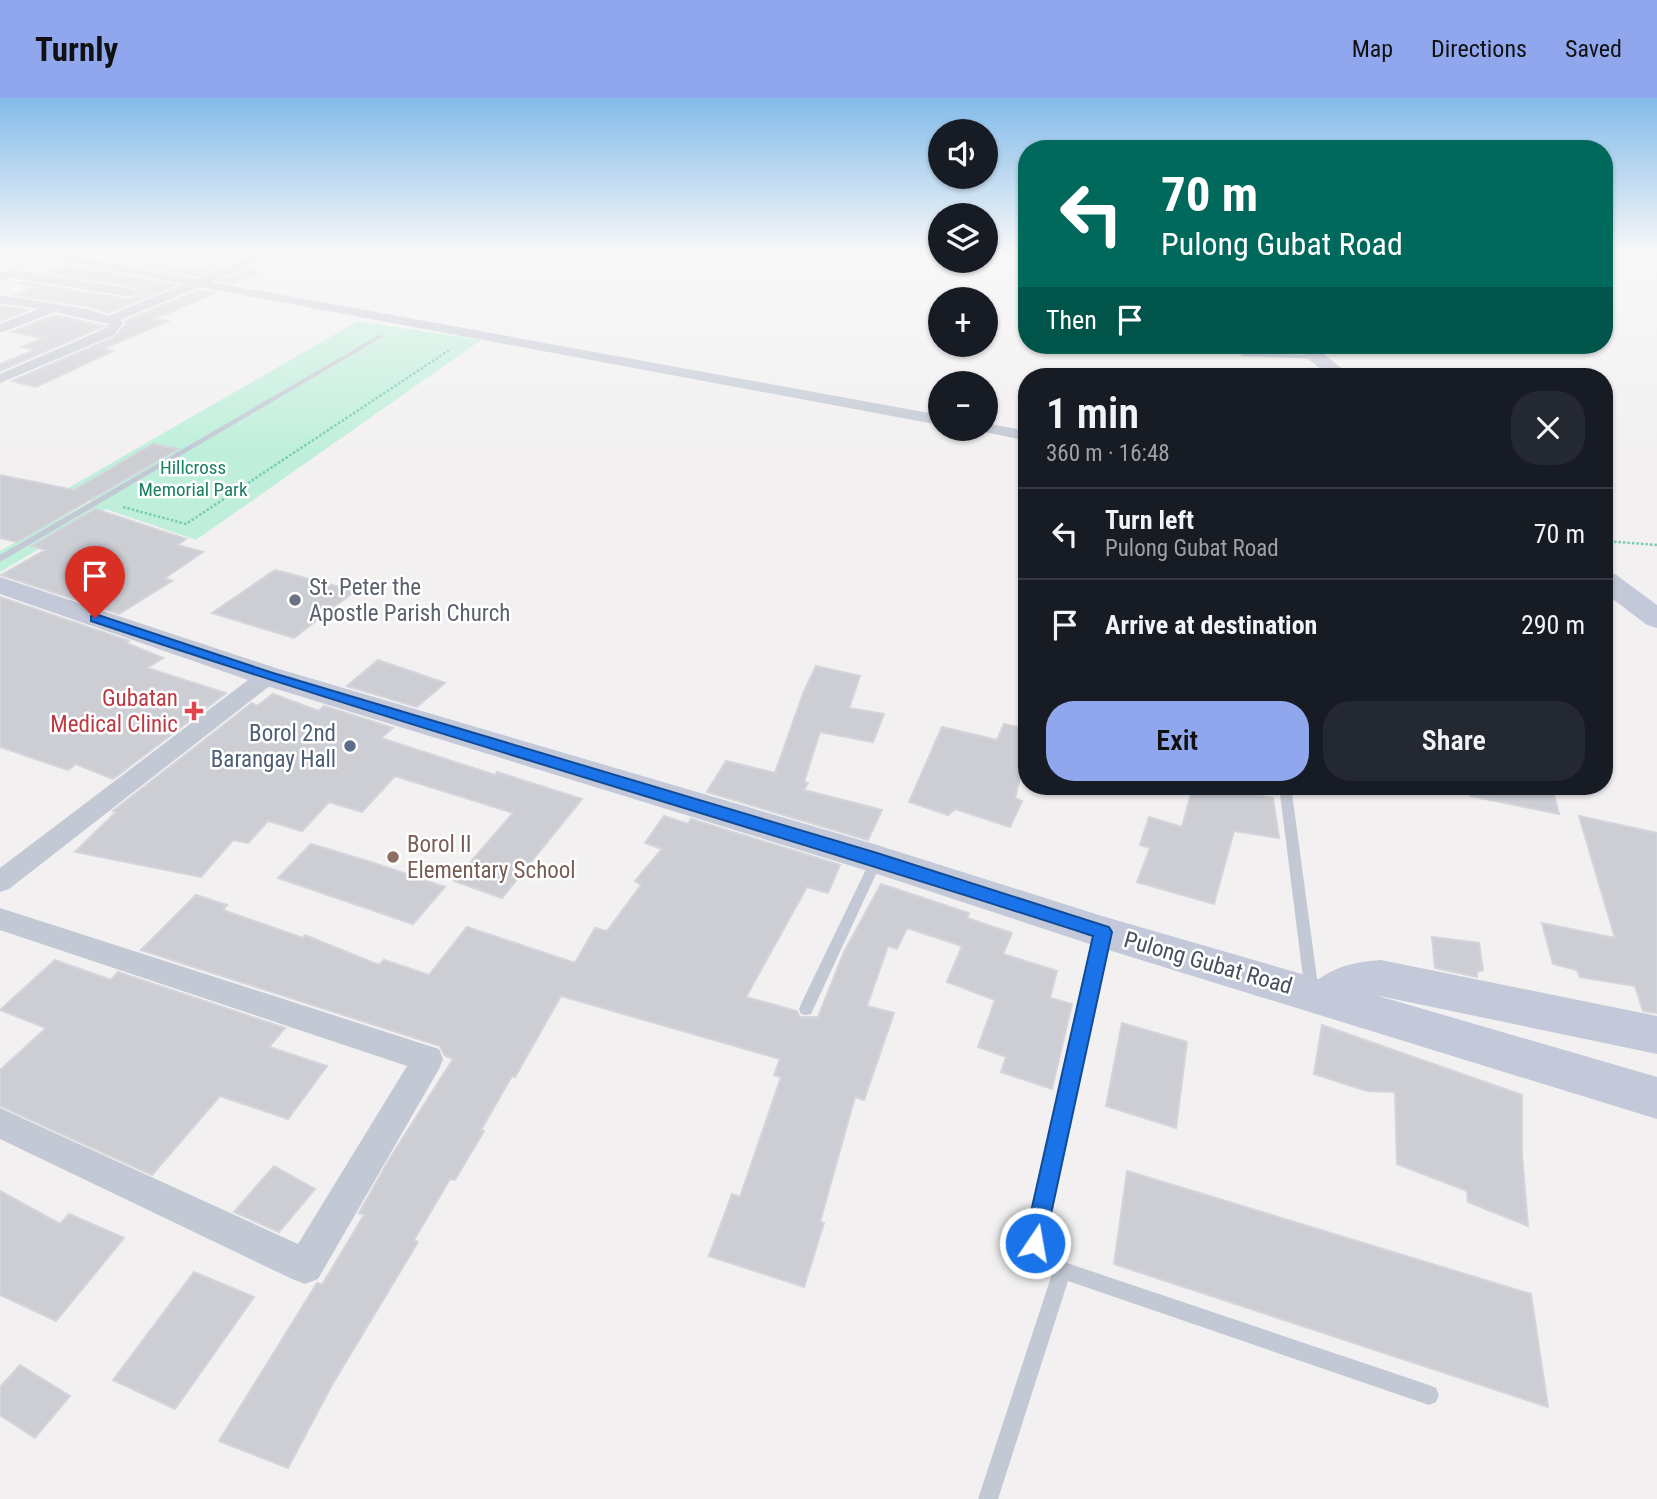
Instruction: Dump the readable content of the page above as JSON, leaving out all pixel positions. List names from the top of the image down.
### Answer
{
  "streets": {
    "main road": ["Pulong Gubat Road"]
  },
  "parks": ["Hillcross Memorial Park"],
  "places": {
    "other": ["St. Peter the Apostle Parish Church", "Borol 2nd Barangay Hall", "Borol II Elementary School"],
    "health": ["Gubatan Medical Clinic"]
  },
  "page": {
    "header": "Turnly",
    "nav": ["Map", "Directions", "Saved"],
    "map_buttons": ["+", "−"],
    "turn": ["70 m", "Pulong Gubat Road"],
    "then": "Then",
    "heading": ["1 min", "360 m · 16:48"],
    "list": [
      {
        "name": "Turn left",
        "note": "Pulong Gubat Road",
        "value": "70 m"
      },
      {
        "name": "Arrive at destination",
        "value": "290 m"
      }
    ],
    "buttons": ["Exit", "Share"]
  }
}
